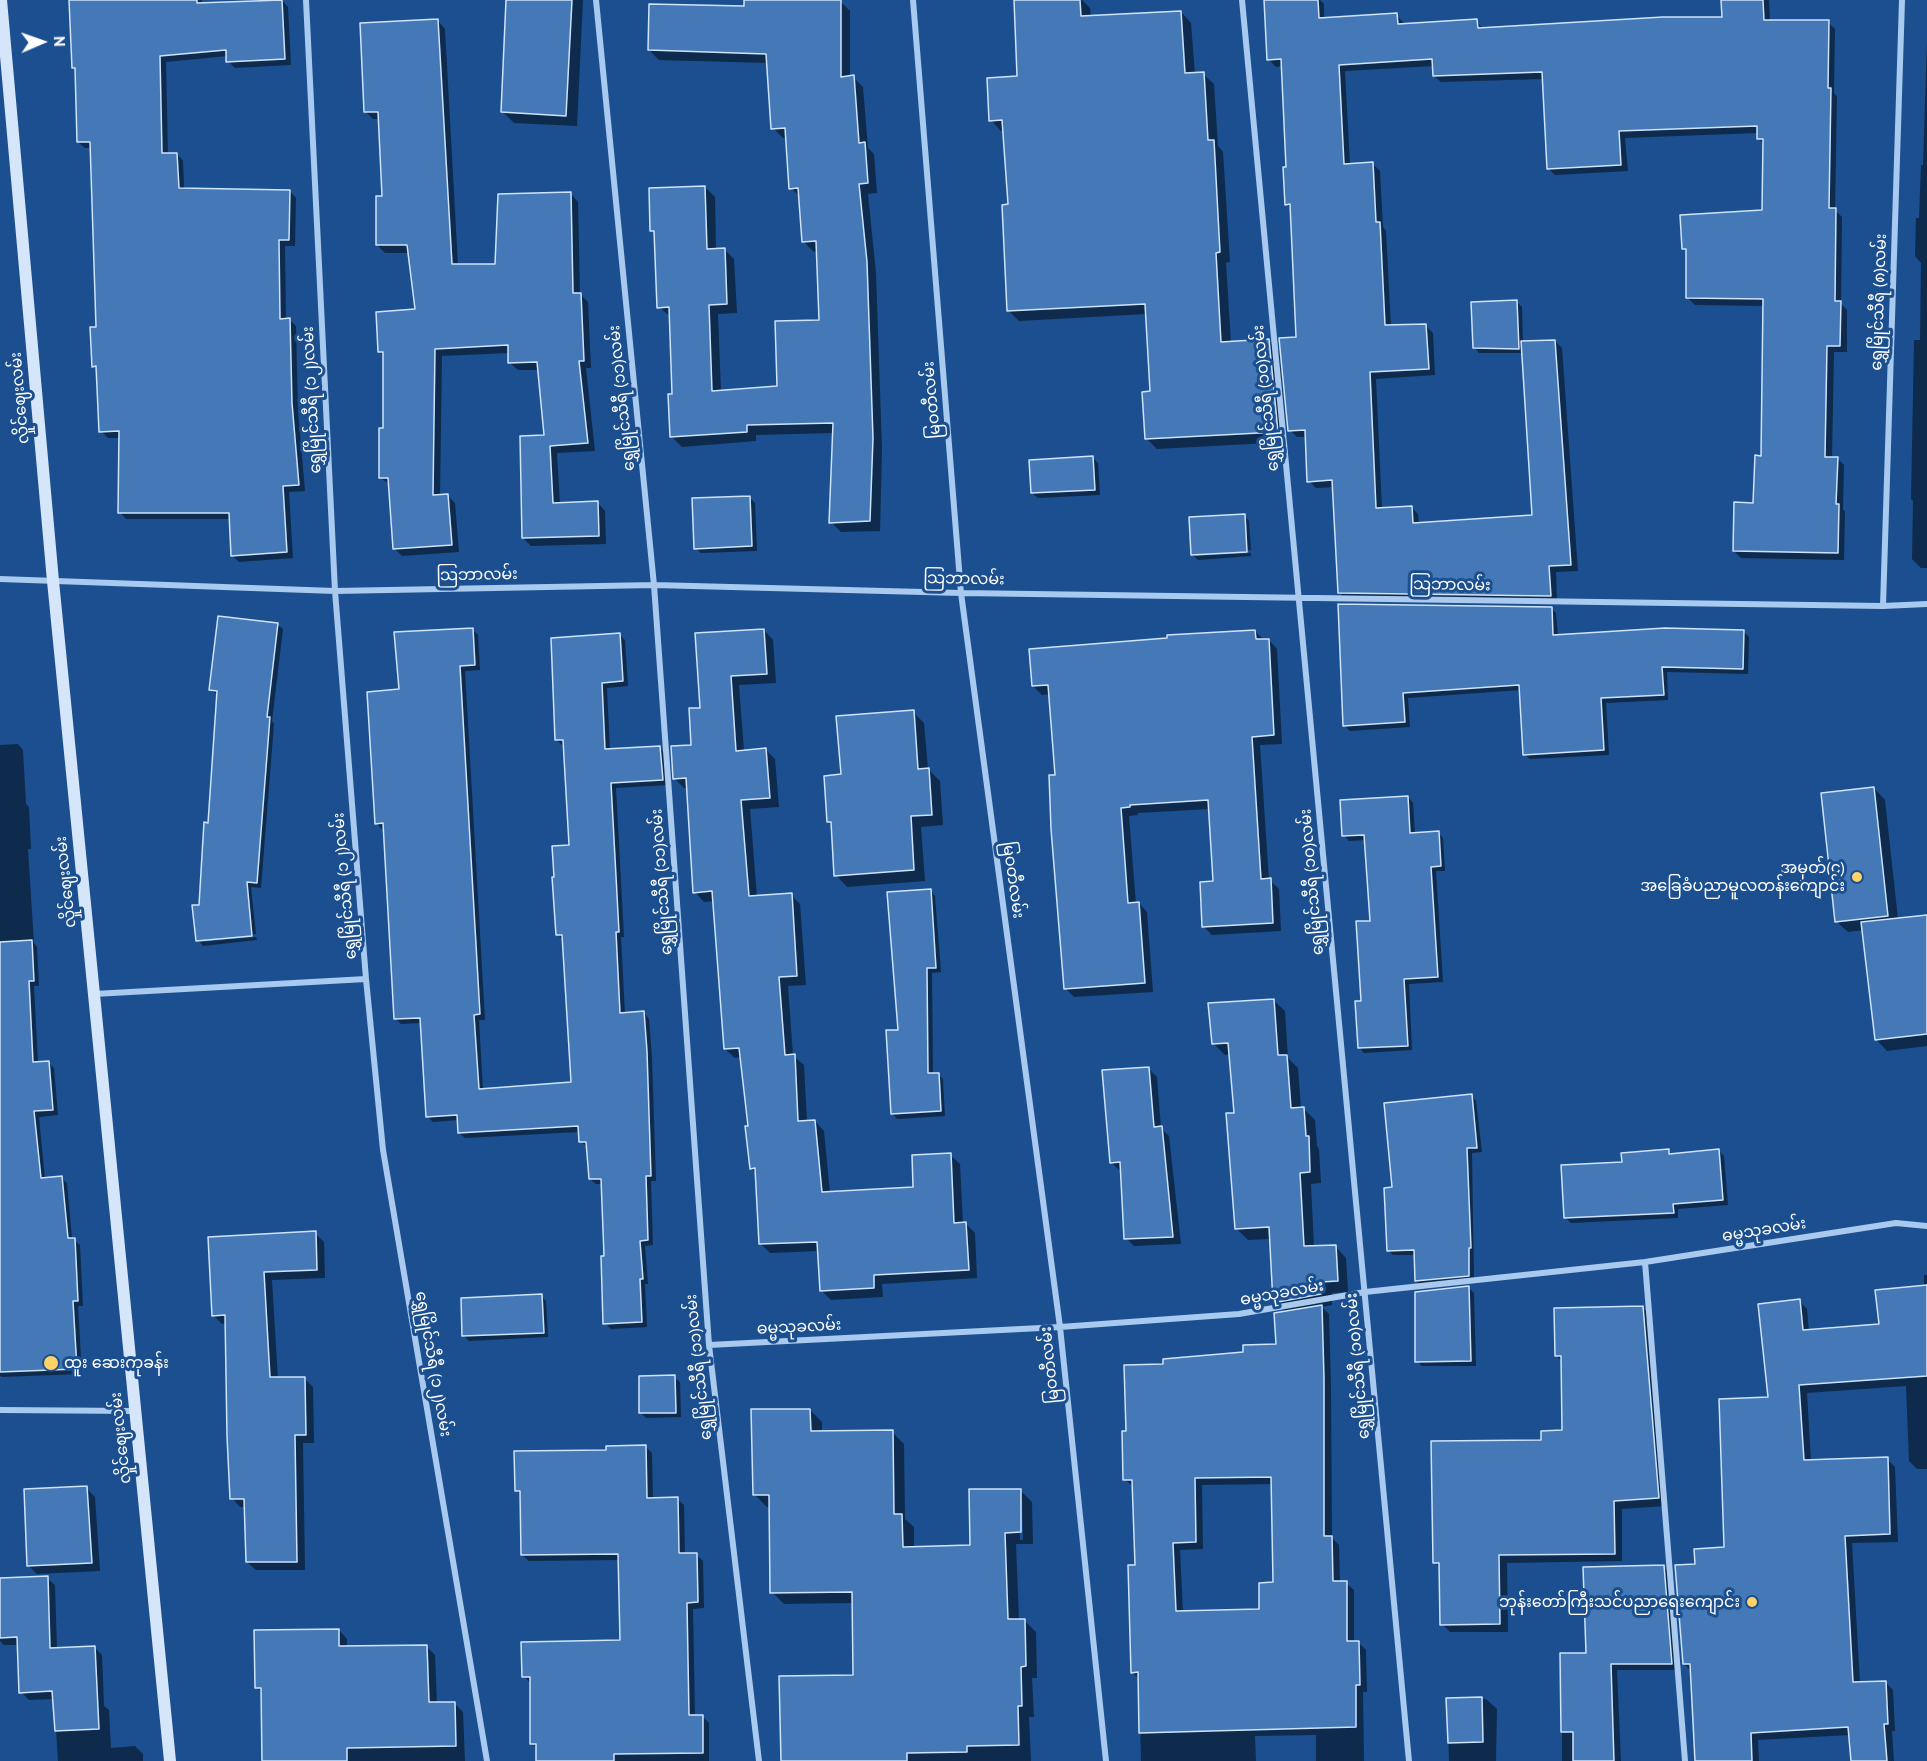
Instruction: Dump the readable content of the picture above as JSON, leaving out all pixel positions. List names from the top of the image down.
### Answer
{
  "streets": {
    "street": [
      "ရွှေမြိုင်သီရီ (၈)လမ်း",
      "လှိုင်ဈေးလမ်း",
      "ရွှေမြိုင်သီရီ (၁၁)လမ်း",
      "ရွှေမြိုင်သီရီ (၁၀)လမ်း",
      "ရွှေမြိုင်သီရီ (၁၂)လမ်း",
      "မြဝတီလမ်း",
      "သြဘာလမ်း",
      "ဓမ္မသုခလမ်း"
    ]
  },
  "crossings": [
    ["ရွှေမြိုင်သီရီ (၈)လမ်း", "သြဘာလမ်း"],
    ["လှိုင်ဈေးလမ်း", "သြဘာလမ်း"],
    ["ရွှေမြိုင်သီရီ (၁၁)လမ်း", "သြဘာလမ်း"],
    ["ရွှေမြိုင်သီရီ (၁၁)လမ်း", "ဓမ္မသုခလမ်း"],
    ["ရွှေမြိုင်သီရီ (၁၀)လမ်း", "သြဘာလမ်း"],
    ["ရွှေမြိုင်သီရီ (၁၀)လမ်း", "ဓမ္မသုခလမ်း"],
    ["ရွှေမြိုင်သီရီ (၁၂)လမ်း", "သြဘာလမ်း"],
    ["မြဝတီလမ်း", "သြဘာလမ်း"],
    ["မြဝတီလမ်း", "ဓမ္မသုခလမ်း"]
  ],
  "places": ["အမှတ်(၄) အခြေခံပညာမူလတန်းကျောင်း", "ထူး ဆေးကုခန်း", "ဘုန်းတော်ကြီးသင်ပညာရေးကျောင်း"],
  "north": "right"
}
